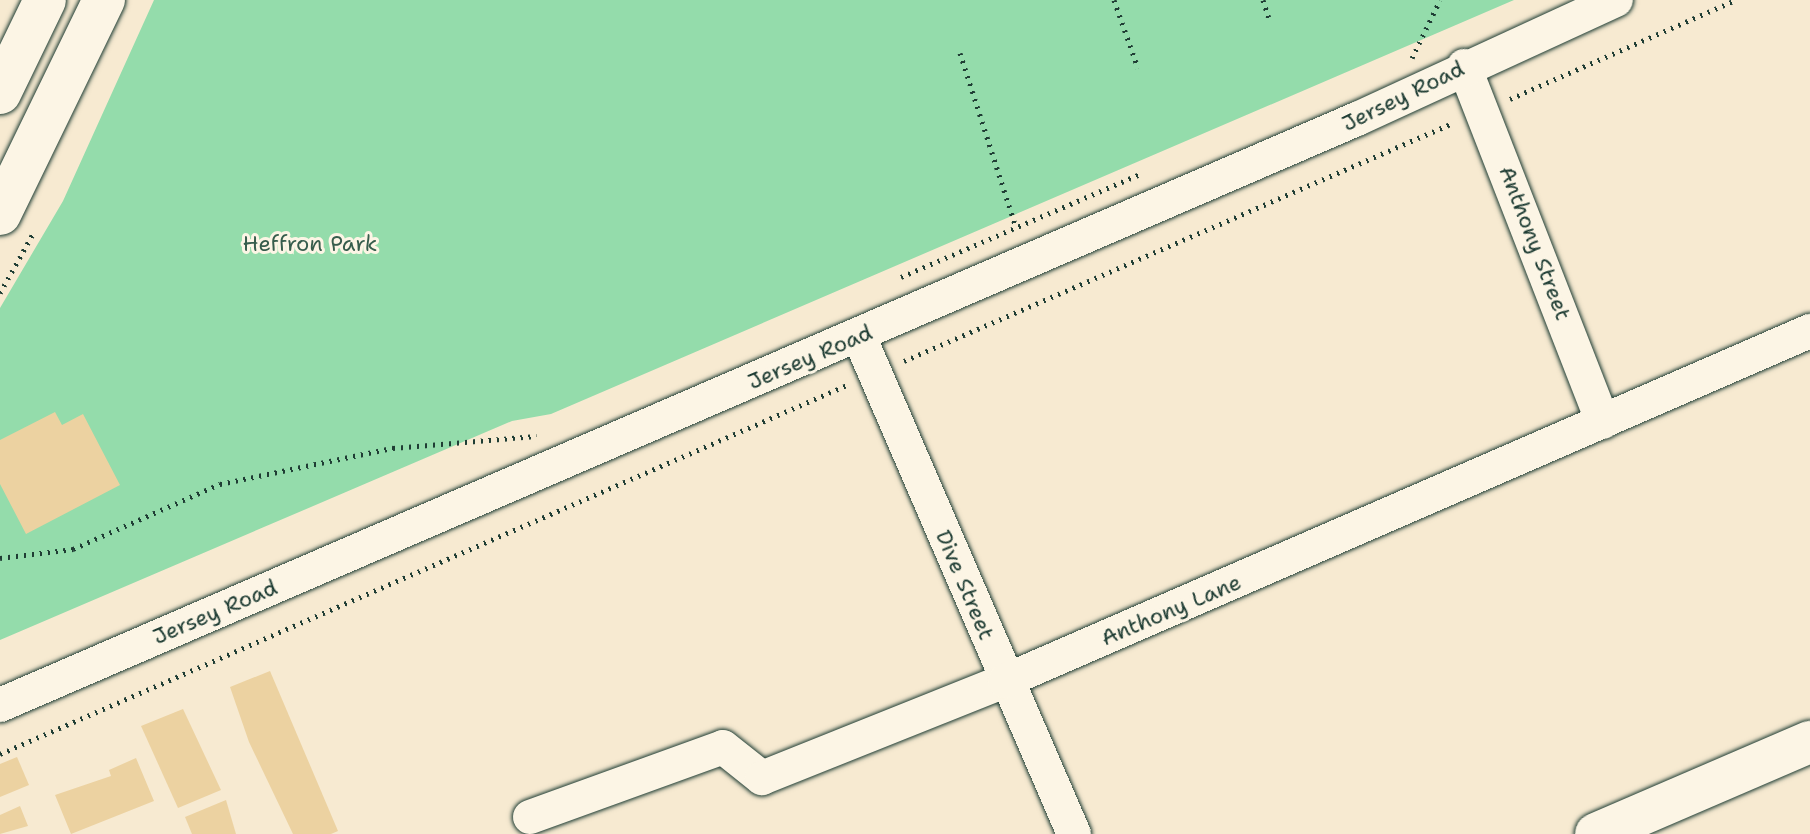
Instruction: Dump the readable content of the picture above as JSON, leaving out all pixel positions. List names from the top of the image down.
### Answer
{
  "streets": {
    "street": [
      "Jersey Road",
      "Anthony Street",
      "Dive Street",
      "Anthony Lane"
    ]
  },
  "crossings": [
    ["Jersey Road", "Anthony Street"],
    ["Jersey Road", "Dive Street"],
    ["Anthony Street", "Anthony Lane"],
    ["Dive Street", "Anthony Lane"]
  ],
  "parks": ["Heffron Park"]
}
